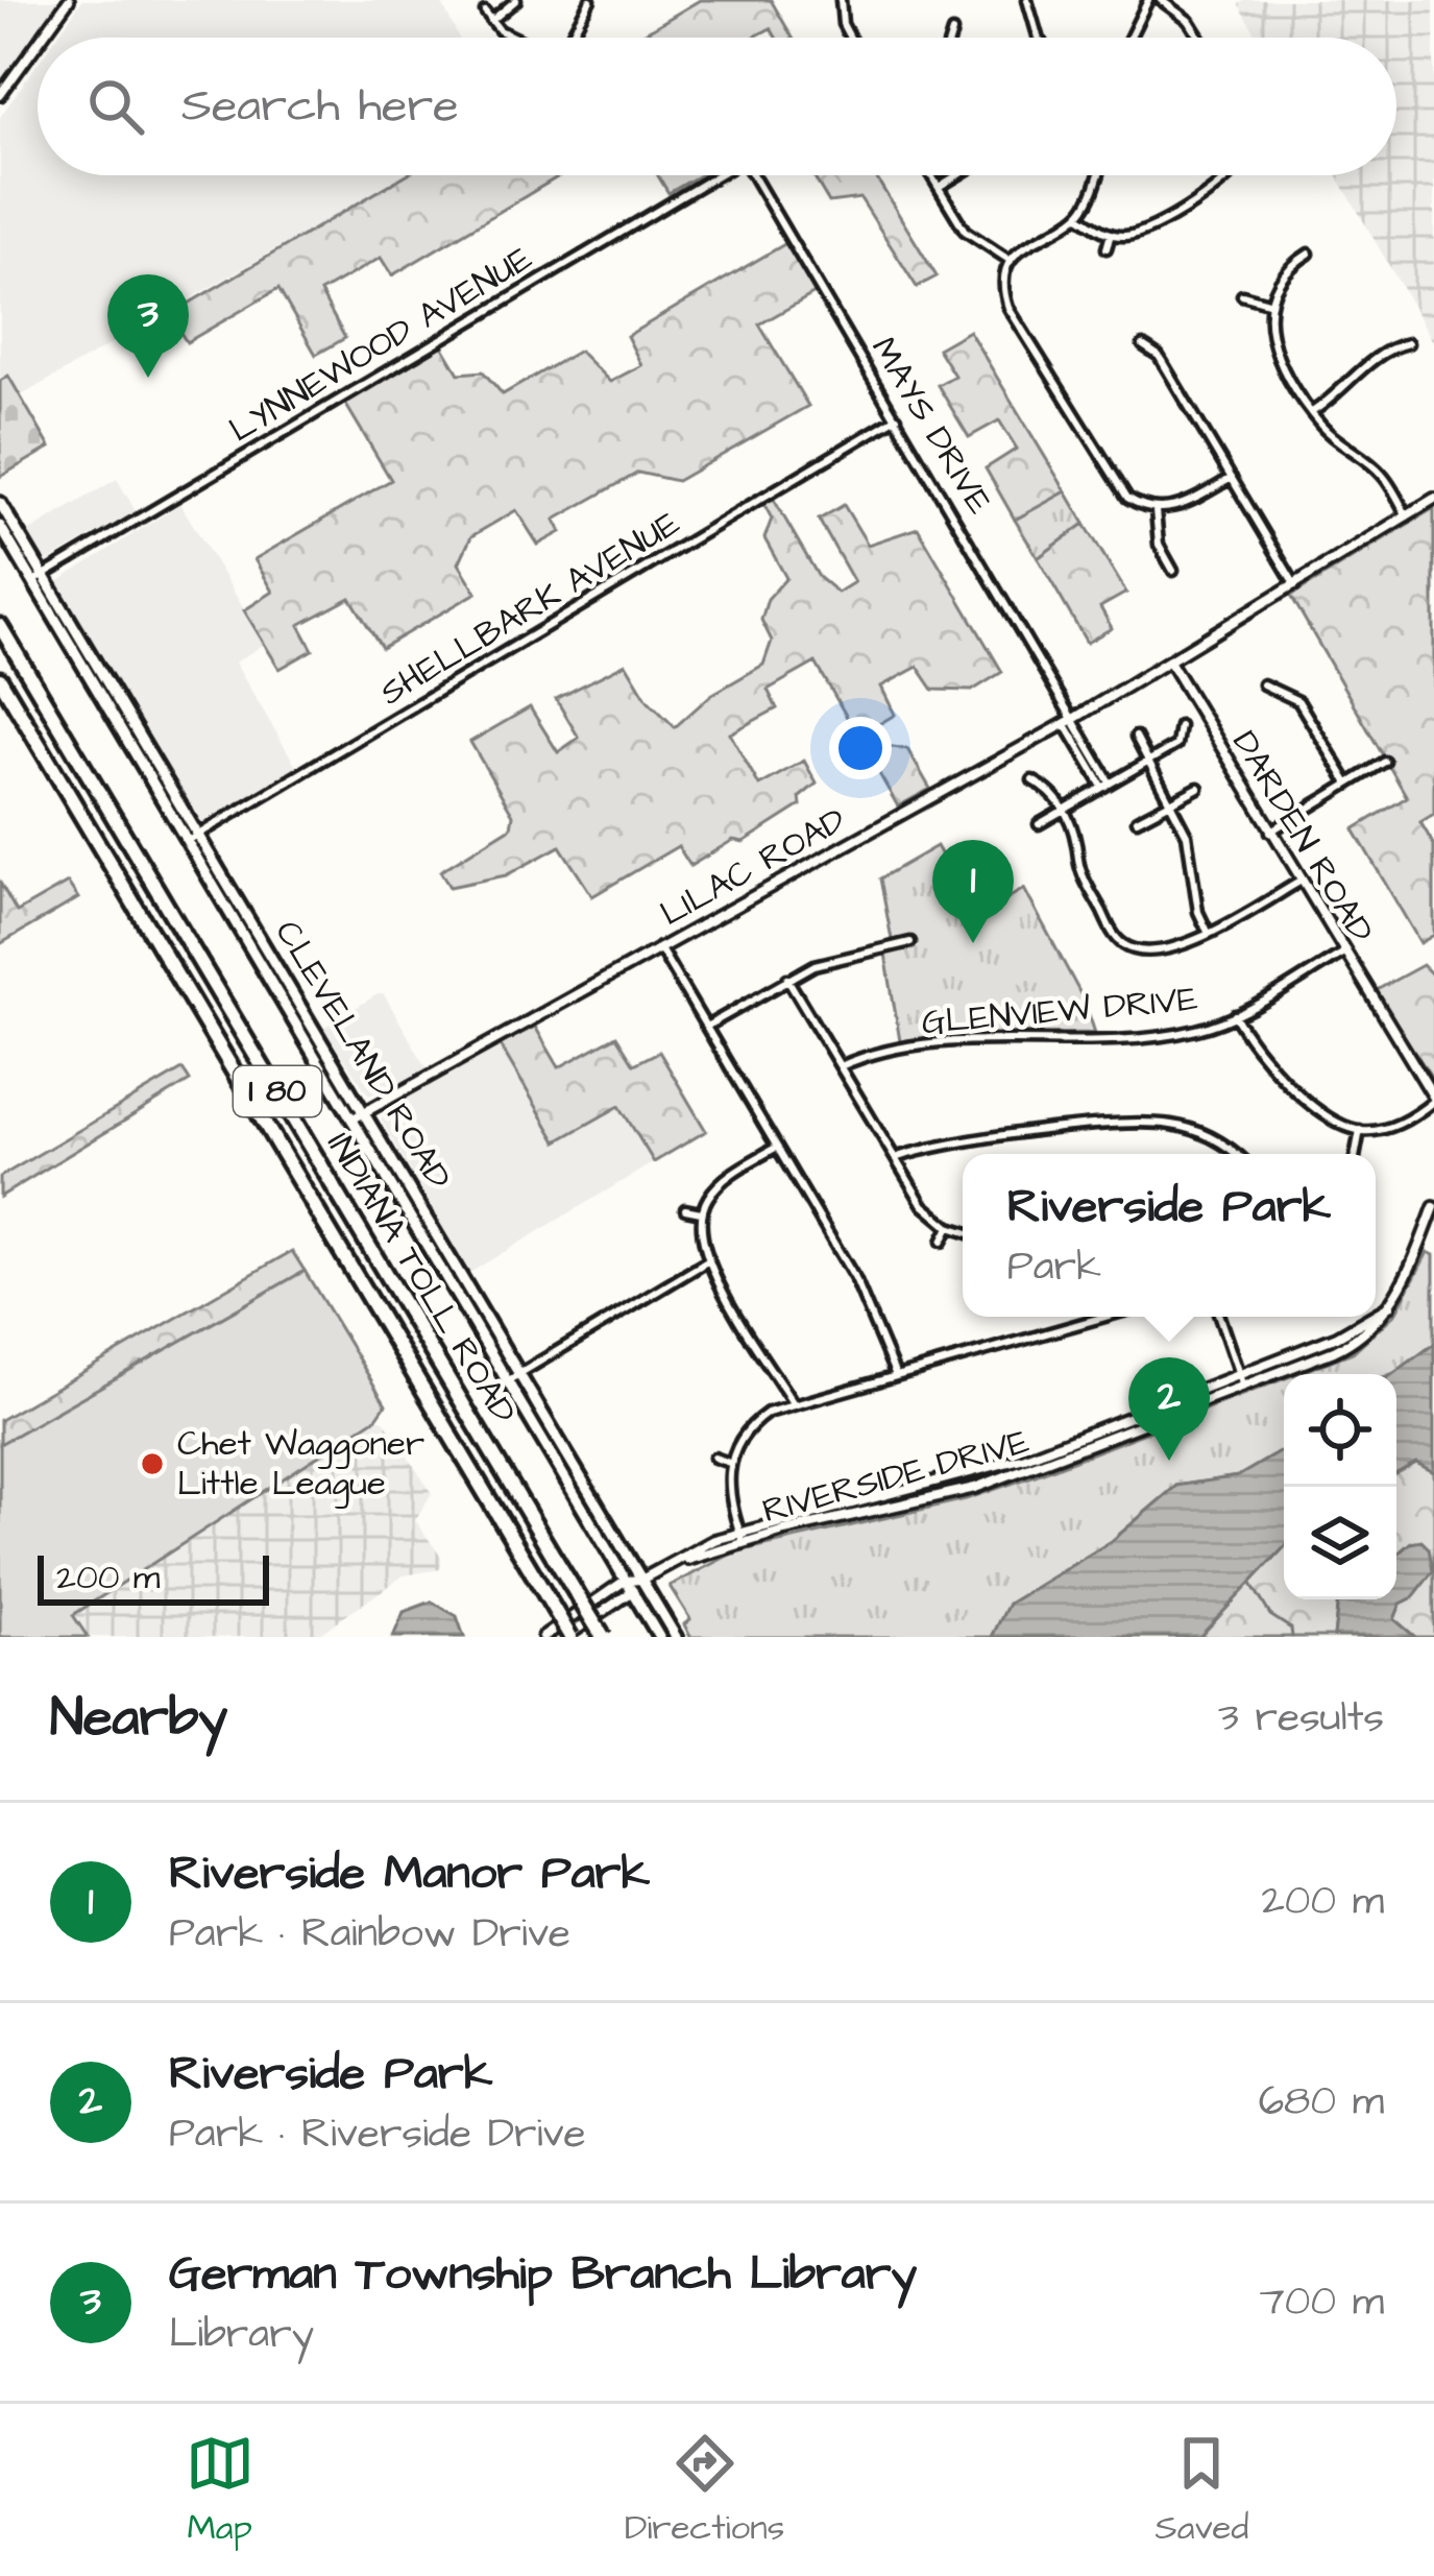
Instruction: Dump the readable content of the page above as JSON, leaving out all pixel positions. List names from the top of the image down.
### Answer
{
  "streets": {
    "highway": ["I 80", "INDIANA TOLL ROAD"],
    "main road": ["CLEVELAND ROAD"],
    "street": [
      "LYNNEWOOD AVENUE",
      "MAYS DRIVE",
      "SHELLBARK AVENUE",
      "DARDEN ROAD",
      "LILAC ROAD",
      "GLENVIEW DRIVE",
      "RIVERSIDE DRIVE"
    ]
  },
  "crossings": [
    ["LYNNEWOOD AVENUE", "CLEVELAND ROAD"],
    ["MAYS DRIVE", "SHELLBARK AVENUE"],
    ["MAYS DRIVE", "LILAC ROAD"],
    ["SHELLBARK AVENUE", "CLEVELAND ROAD"],
    ["DARDEN ROAD", "LILAC ROAD"],
    ["DARDEN ROAD", "GLENVIEW DRIVE"],
    ["LILAC ROAD", "CLEVELAND ROAD"],
    ["CLEVELAND ROAD", "RIVERSIDE DRIVE"],
    ["INDIANA TOLL ROAD", "RIVERSIDE DRIVE"]
  ],
  "places": ["Chet Waggoner Little League"],
  "scale_bar": "200 m",
  "page": {
    "search": "Search here",
    "pins": ["3", "1", "2"],
    "popup": ["Riverside Park", "Park"],
    "scale": "200 m",
    "heading": ["Nearby", "3 results"],
    "list": [
      {
        "mark": "1",
        "name": "Riverside Manor Park",
        "note": "Park · Rainbow Drive",
        "value": "200 m"
      },
      {
        "mark": "2",
        "name": "Riverside Park",
        "note": "Park · Riverside Drive",
        "value": "680 m"
      },
      {
        "mark": "3",
        "name": "German Township Branch Library",
        "note": "Library",
        "value": "700 m"
      }
    ],
    "nav": ["Map", "Directions", "Saved"]
  }
}
